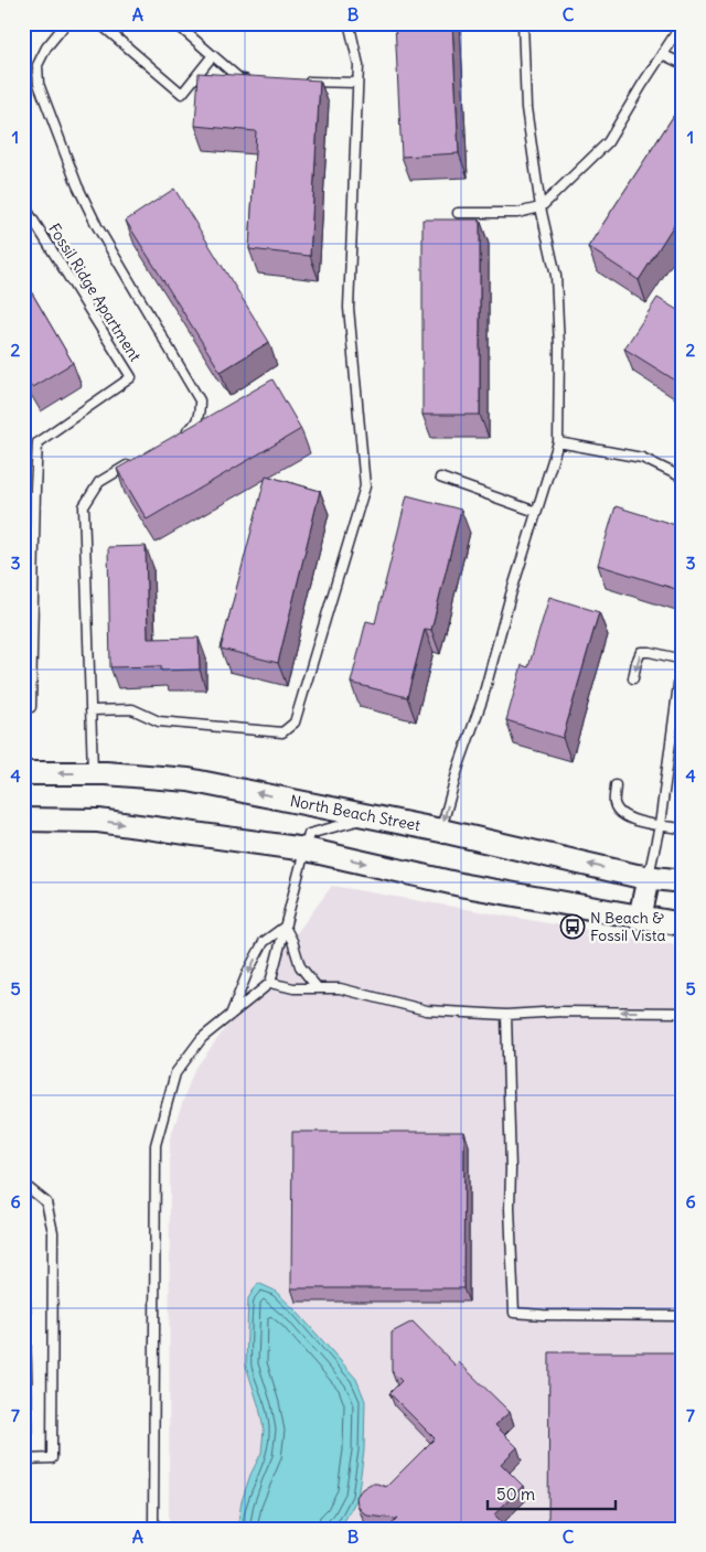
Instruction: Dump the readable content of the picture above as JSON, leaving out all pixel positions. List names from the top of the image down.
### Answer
{
  "streets": {
    "main road": ["North Beach Street"],
    "lane": ["Fossil Ridge Apartment"]
  },
  "places": {
    "bus stop": ["N Beach & Fossil Vista"]
  },
  "scale_bar": "50 m",
  "grid": {
    "columns": ["A", "B", "C"],
    "rows": [
      "1",
      "2",
      "3",
      "4",
      "5",
      "6",
      "7"
    ]
  }
}
